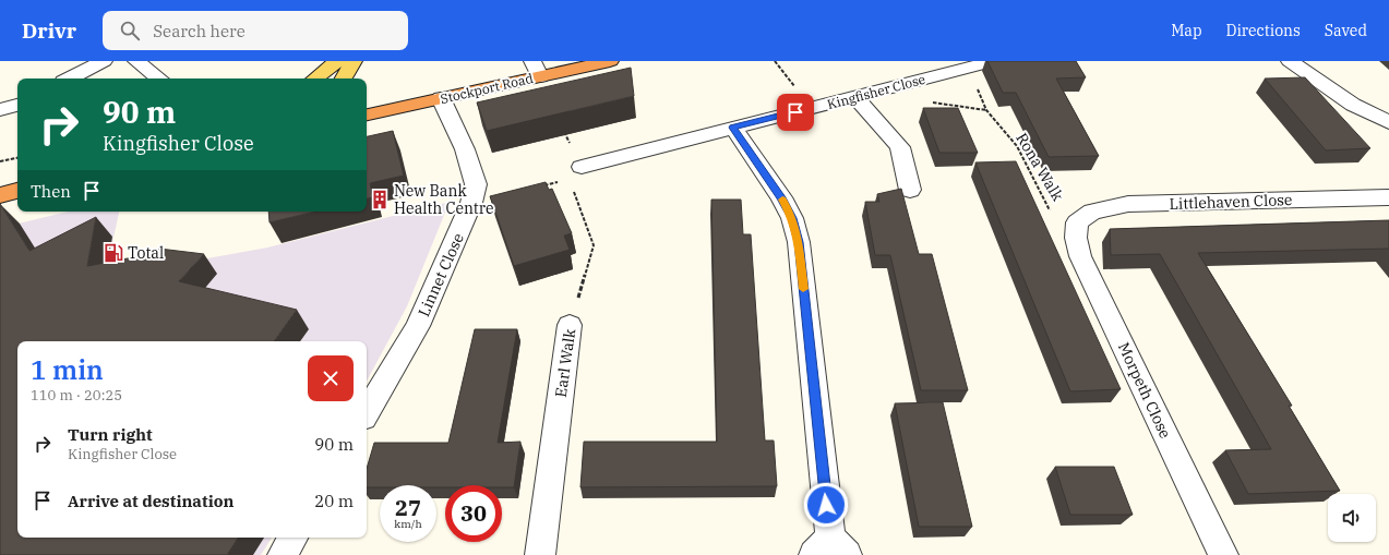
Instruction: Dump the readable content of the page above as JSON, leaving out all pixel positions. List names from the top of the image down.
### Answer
{
  "streets": {
    "highway": ["Stockport Road"],
    "street": [
      "Kingfisher Close",
      "Littlehaven Close",
      "Linnet Close",
      "Earl Walk",
      "Morpeth Close"
    ],
    "path": ["Rona Walk"]
  },
  "crossings": [
    ["Stockport Road", "Linnet Close"],
    ["Kingfisher Close", "Rona Walk"],
    ["Kingfisher Close", "Earl Walk"],
    ["Rona Walk", "Littlehaven Close"],
    ["Rona Walk", "Morpeth Close"],
    ["Littlehaven Close", "Morpeth Close"]
  ],
  "places": {
    "building": ["New Bank Health Centre"],
    "fuel station": ["Total"]
  },
  "page": {
    "header": "Drivr",
    "search": "Search here",
    "nav": ["Map", "Directions", "Saved"],
    "turn": ["90 m", "Kingfisher Close"],
    "then": "Then",
    "heading": ["1 min", "110 m · 20:25"],
    "list": [
      {
        "name": "Turn right",
        "note": "Kingfisher Close",
        "value": "90 m"
      },
      {
        "name": "Arrive at destination",
        "value": "20 m"
      }
    ],
    "speed": "27 km/h",
    "limit": "30"
  }
}
